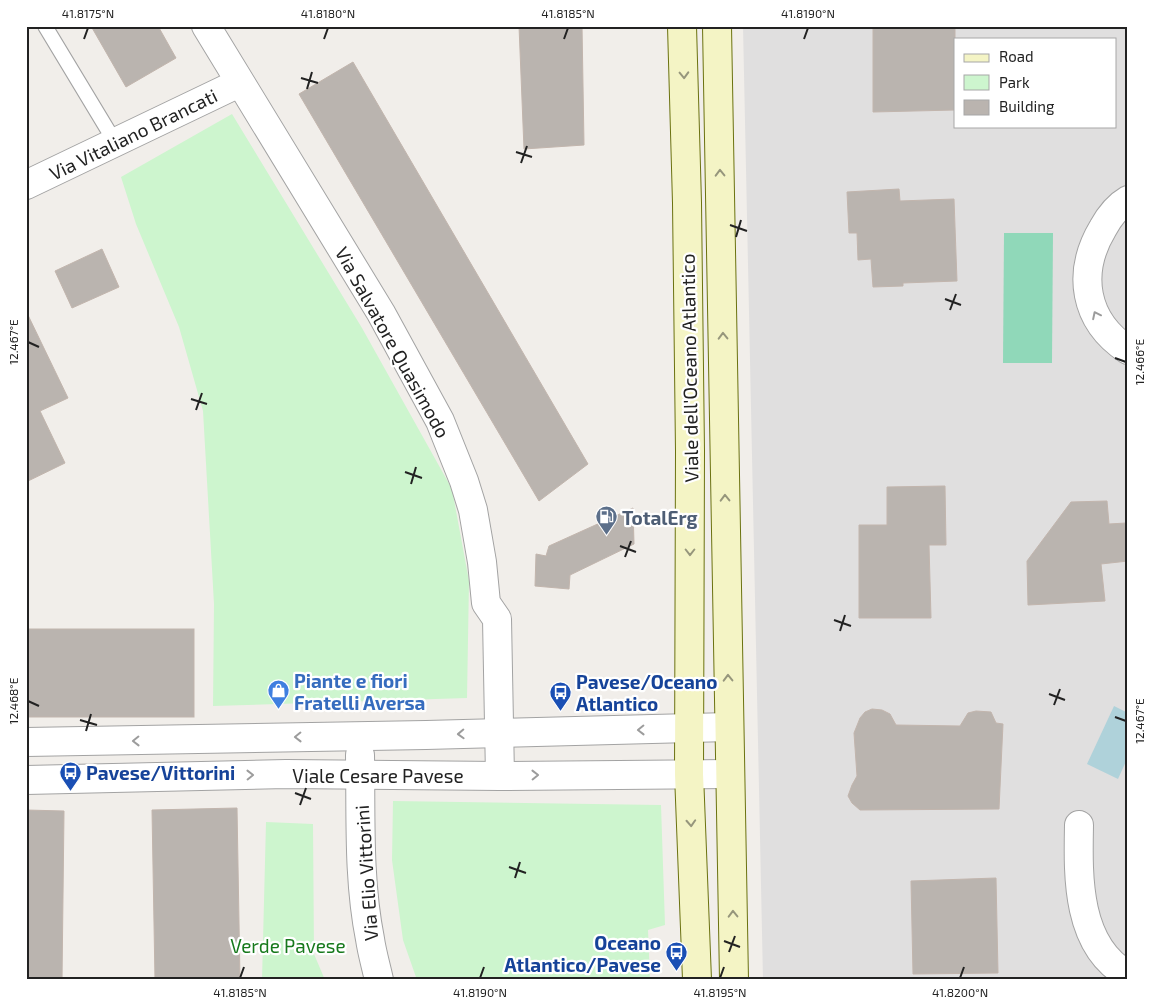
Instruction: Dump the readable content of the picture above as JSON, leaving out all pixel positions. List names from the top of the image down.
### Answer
{
  "streets": {
    "main road": ["Viale dell'Oceano Atlantico"],
    "street": [
      "Via Vitaliano Brancati",
      "Via Salvatore Quasimodo",
      "Viale Cesare Pavese",
      "Via Elio Vittorini"
    ]
  },
  "crossings": [
    ["Via Vitaliano Brancati", "Via Salvatore Quasimodo"],
    ["Via Salvatore Quasimodo", "Viale Cesare Pavese"],
    ["Viale dell'Oceano Atlantico", "Viale Cesare Pavese"],
    ["Viale Cesare Pavese", "Via Elio Vittorini"]
  ],
  "parks": ["Verde Pavese"],
  "places": {
    "fuel station": ["TotalErg"],
    "shop": ["Piante e fiori Fratelli Aversa"],
    "bus stop": ["Pavese/Oceano Atlantico", "Pavese/Vittorini", "Oceano Atlantico/Pavese"]
  },
  "legend": ["Road", "Park", "Building"],
  "coordinates": [
    "41.8175°N",
    "41.8180°N",
    "41.8185°N",
    "41.8190°N",
    "12.467°E",
    "12.466°E",
    "12.468°E",
    "41.8195°N",
    "41.8200°N"
  ]
}
